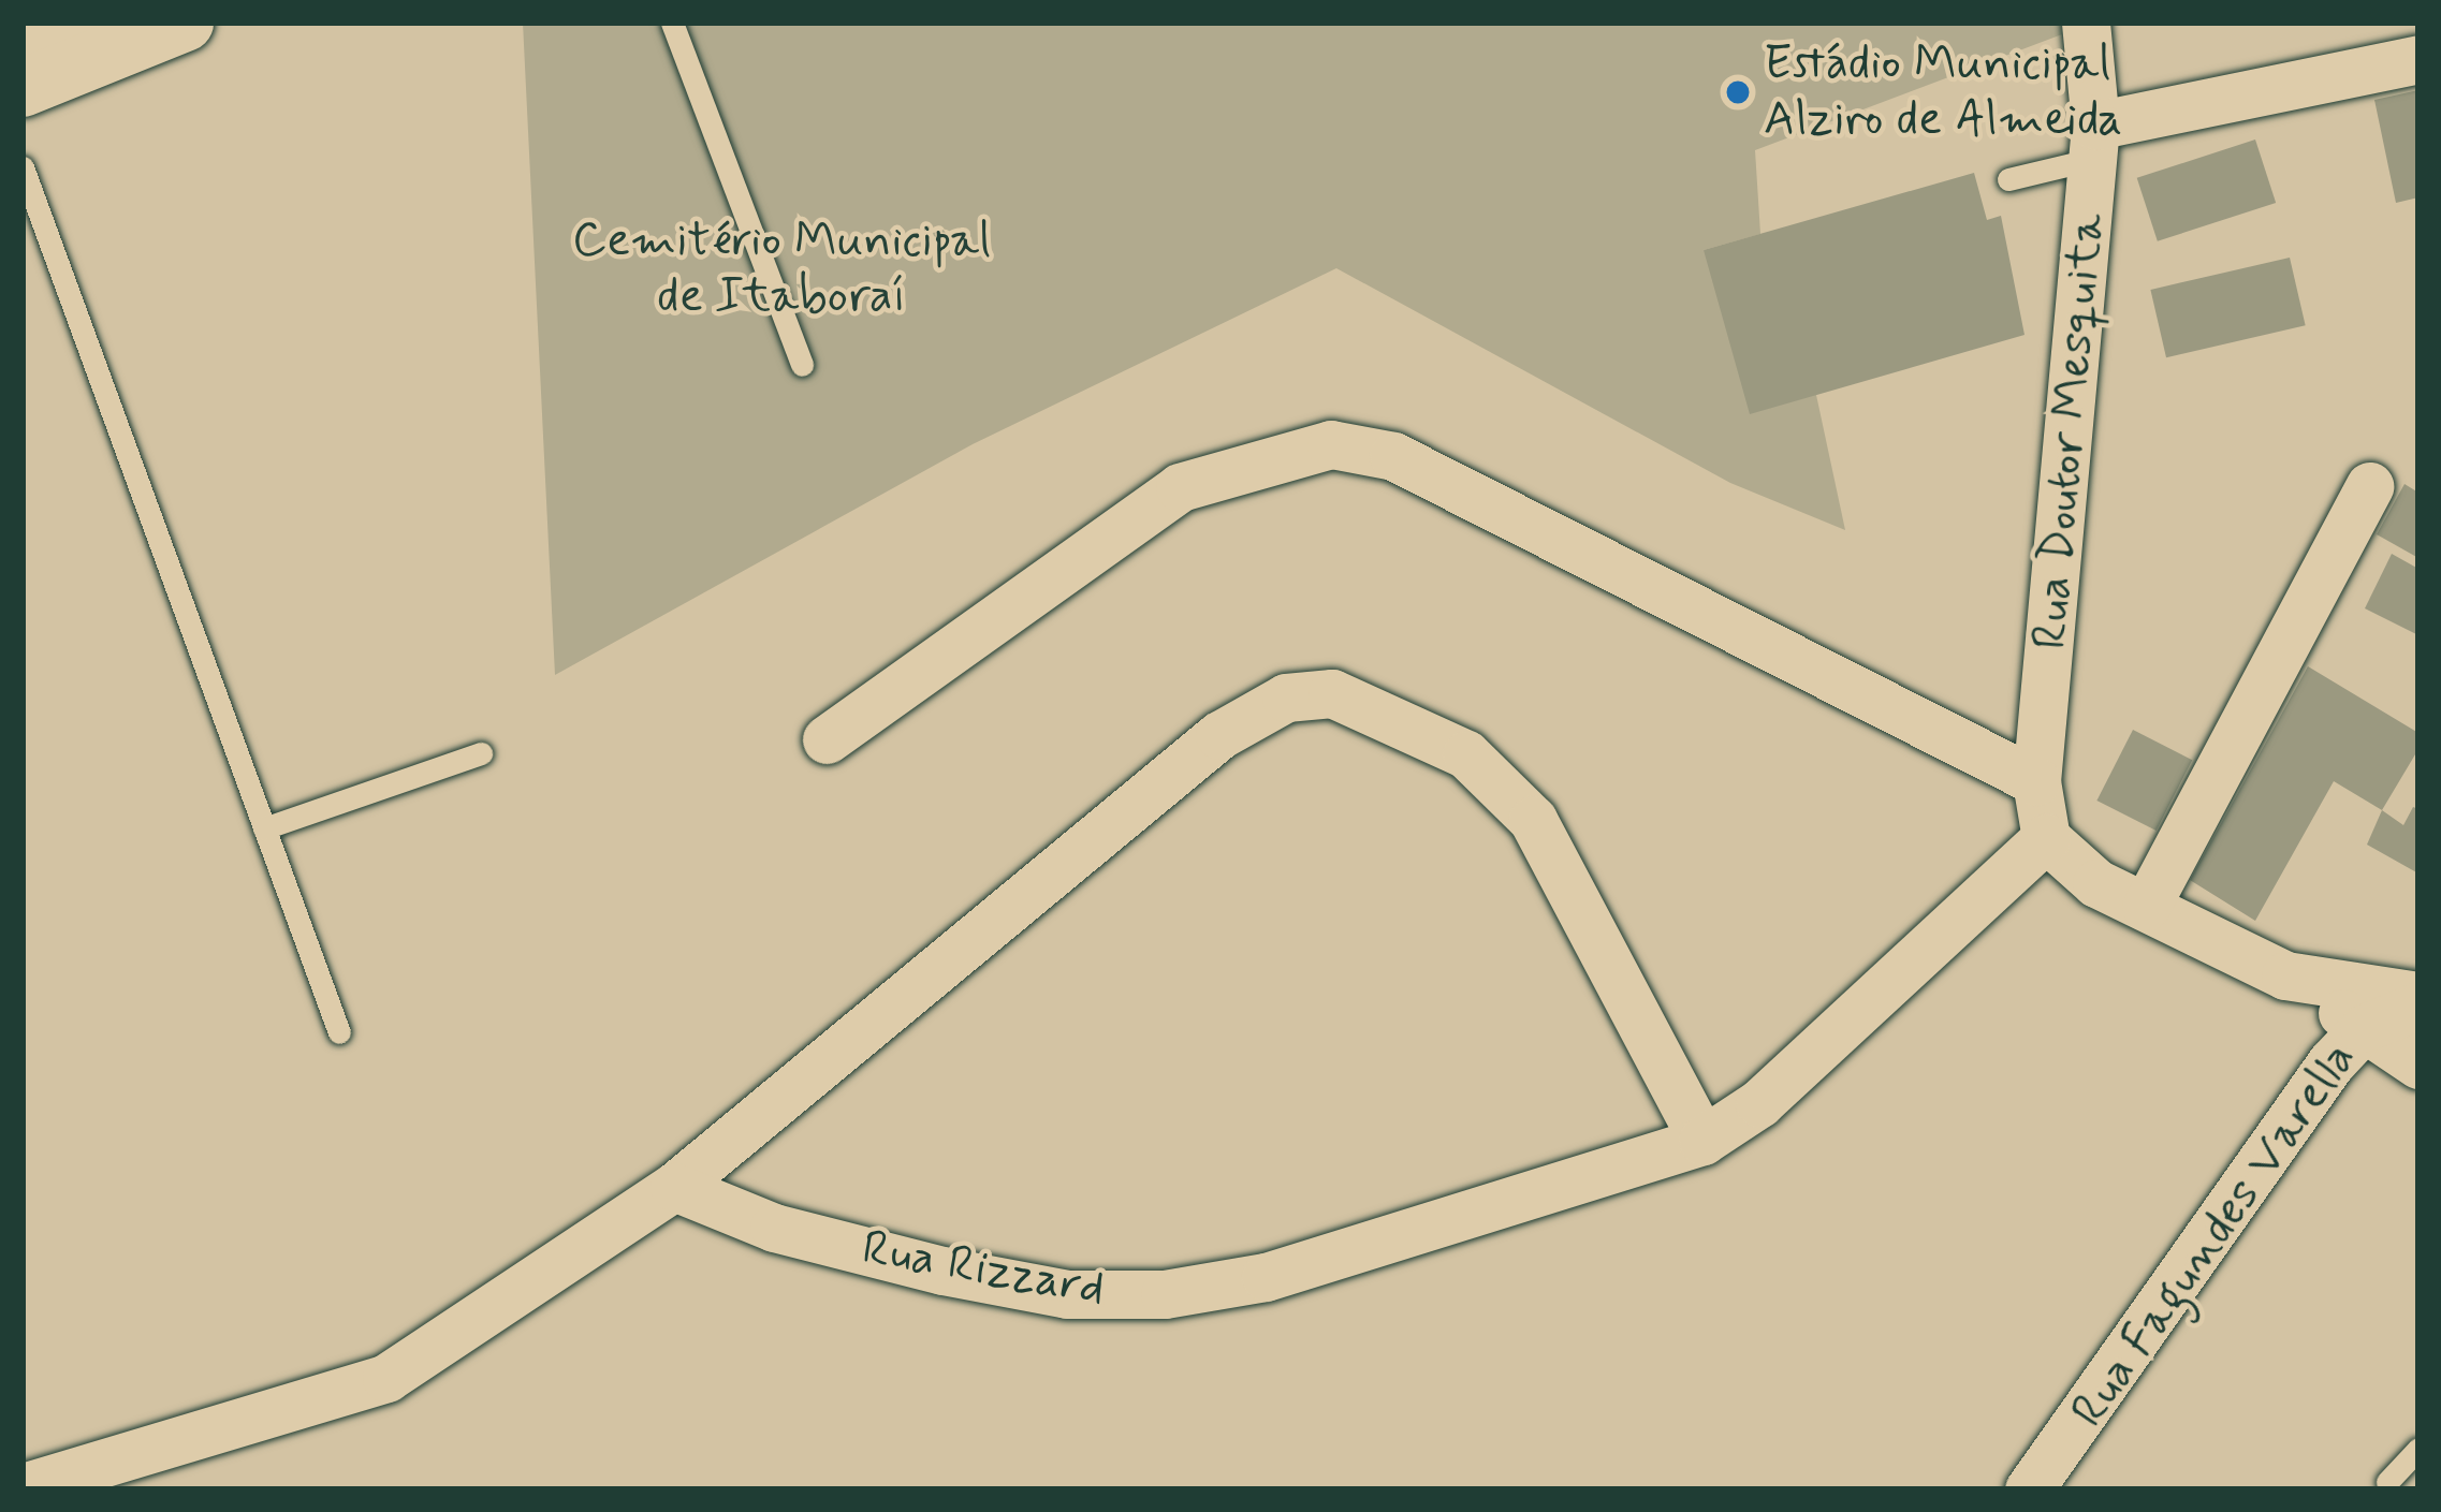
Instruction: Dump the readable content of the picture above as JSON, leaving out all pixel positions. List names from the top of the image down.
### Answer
{
  "streets": {
    "street": ["Rua Doutor Mesquita", "Rua Fagundes Varella", "Rua Rizzard"]
  },
  "crossings": [
    ["Rua Doutor Mesquita", "Rua Rizzard"]
  ],
  "parks": ["Cemitério Municipal de Itaboraí"],
  "places": ["Estádio Municipal Alziro de Almeida"]
}
